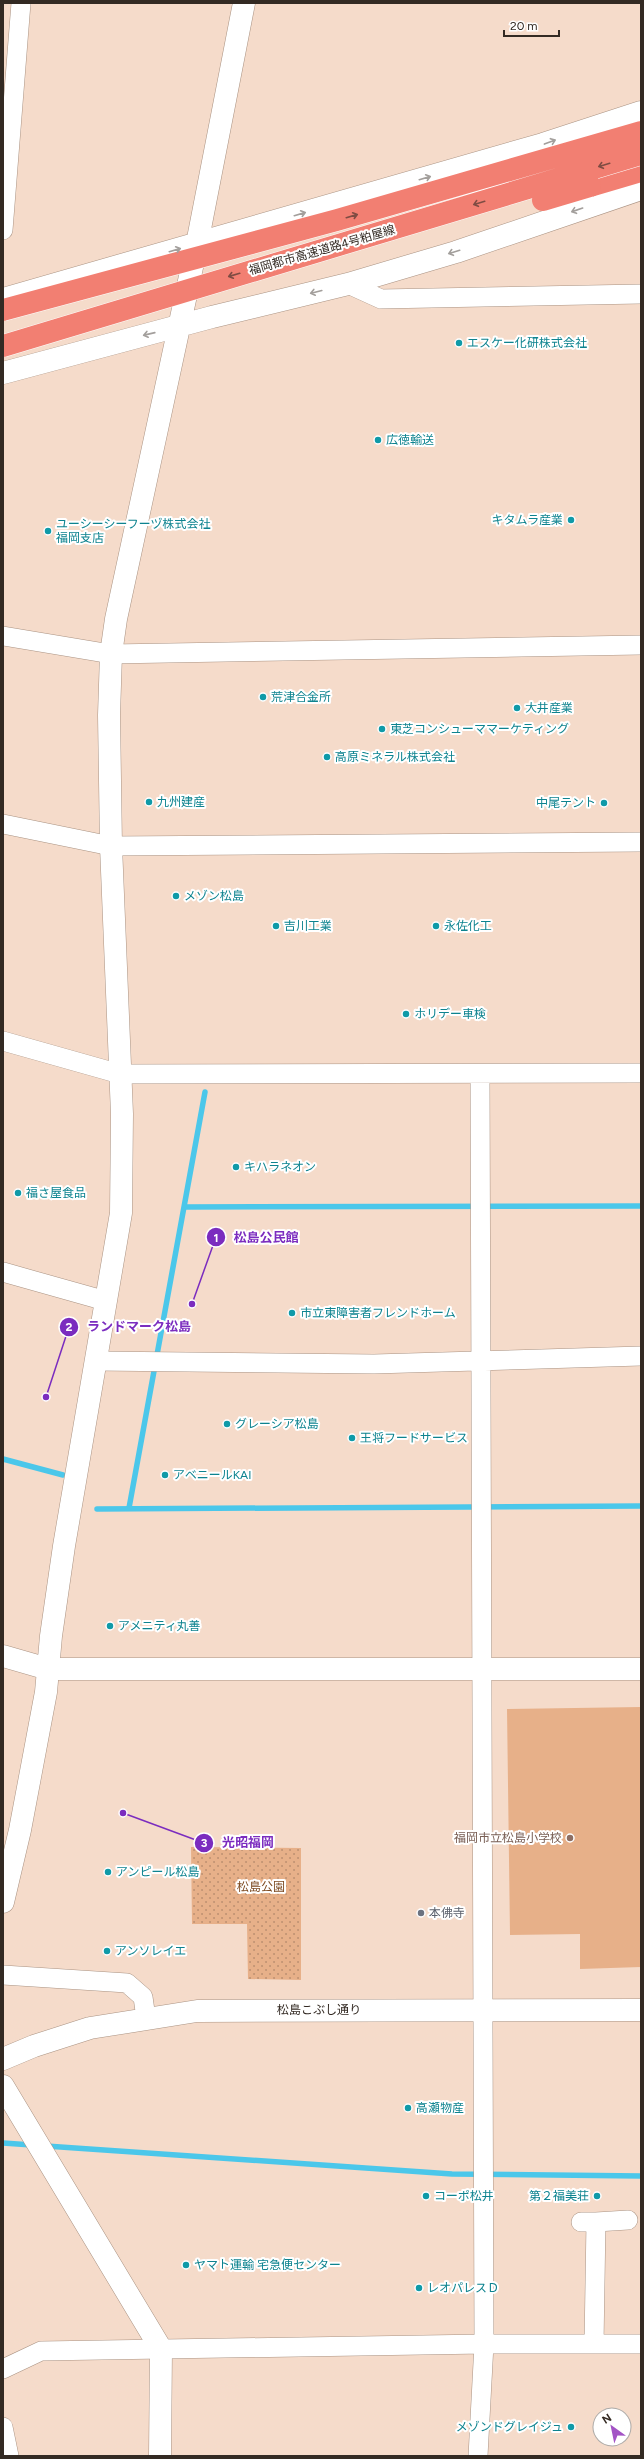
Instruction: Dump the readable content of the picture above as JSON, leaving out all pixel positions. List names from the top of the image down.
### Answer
{
  "streets": {
    "highway": ["福岡都市高速道路4号粕屋線"],
    "street": ["松島こぶし通り"]
  },
  "parks": ["松島公園"],
  "places": [
    "エスケー化研株式会社",
    "広徳輸送",
    "キタムラ産業",
    "ユーシーシーフーヅ株式会社 福岡支店",
    "荒津合金所",
    "大井産業",
    "東芝コンシューママーケティング",
    "高原ミネラル株式会社",
    "九州建産",
    "中尾テント",
    "メゾン松島",
    "吉川工業",
    "永佐化工",
    "ホリデー車検",
    "キハラネオン",
    "福さ屋食品",
    "松島公民館",
    "市立東障害者フレンドホーム",
    "ランドマーク松島",
    "グレーシア松島",
    "王将フードサービス",
    "アベニールKAI",
    "アメニティ丸善",
    "光昭福岡",
    "福岡市立松島小学校",
    "アンピール松島",
    "本佛寺",
    "アンソレイエ",
    "高瀬物産",
    "コーポ松井",
    "第２福美荘",
    "ヤマト運輸 宅急便センター",
    "レオパレスＤ",
    "メゾンドグレイジュ"
  ],
  "scale_bar": "20 m",
  "north": "top left"
}
